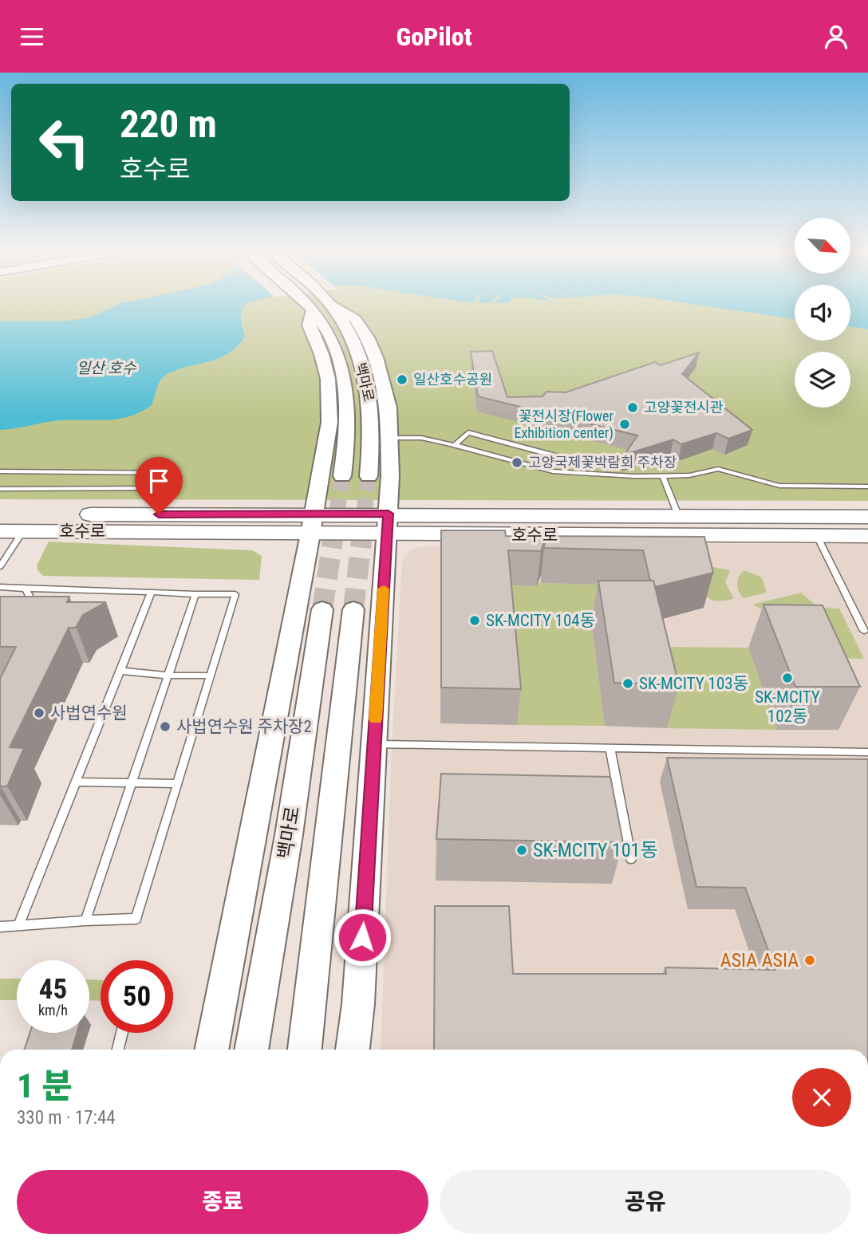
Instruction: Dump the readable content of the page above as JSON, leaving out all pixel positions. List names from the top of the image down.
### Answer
{
  "streets": {
    "main road": ["백마로", "호수로"]
  },
  "water": ["일산 호수"],
  "places": [
    "일산호수공원",
    "고양꽃전시관",
    "꽃전시장(Flower Exhibition center)",
    "고양국제꽃박람회 주차장",
    "SK-MCITY 104동",
    "SK-MCITY 102동",
    "SK-MCITY 103동",
    "사법연수원",
    "사법연수원 주차장2",
    "SK-MCITY 101동",
    "ASIA ASIA"
  ],
  "north": "bottom right",
  "page": {
    "header": "GoPilot",
    "turn": ["220 m", "호수로"],
    "speed": "45 km/h",
    "limit": "50",
    "heading": ["1 분", "330 m · 17:44"],
    "buttons": ["종료", "공유"]
  }
}
